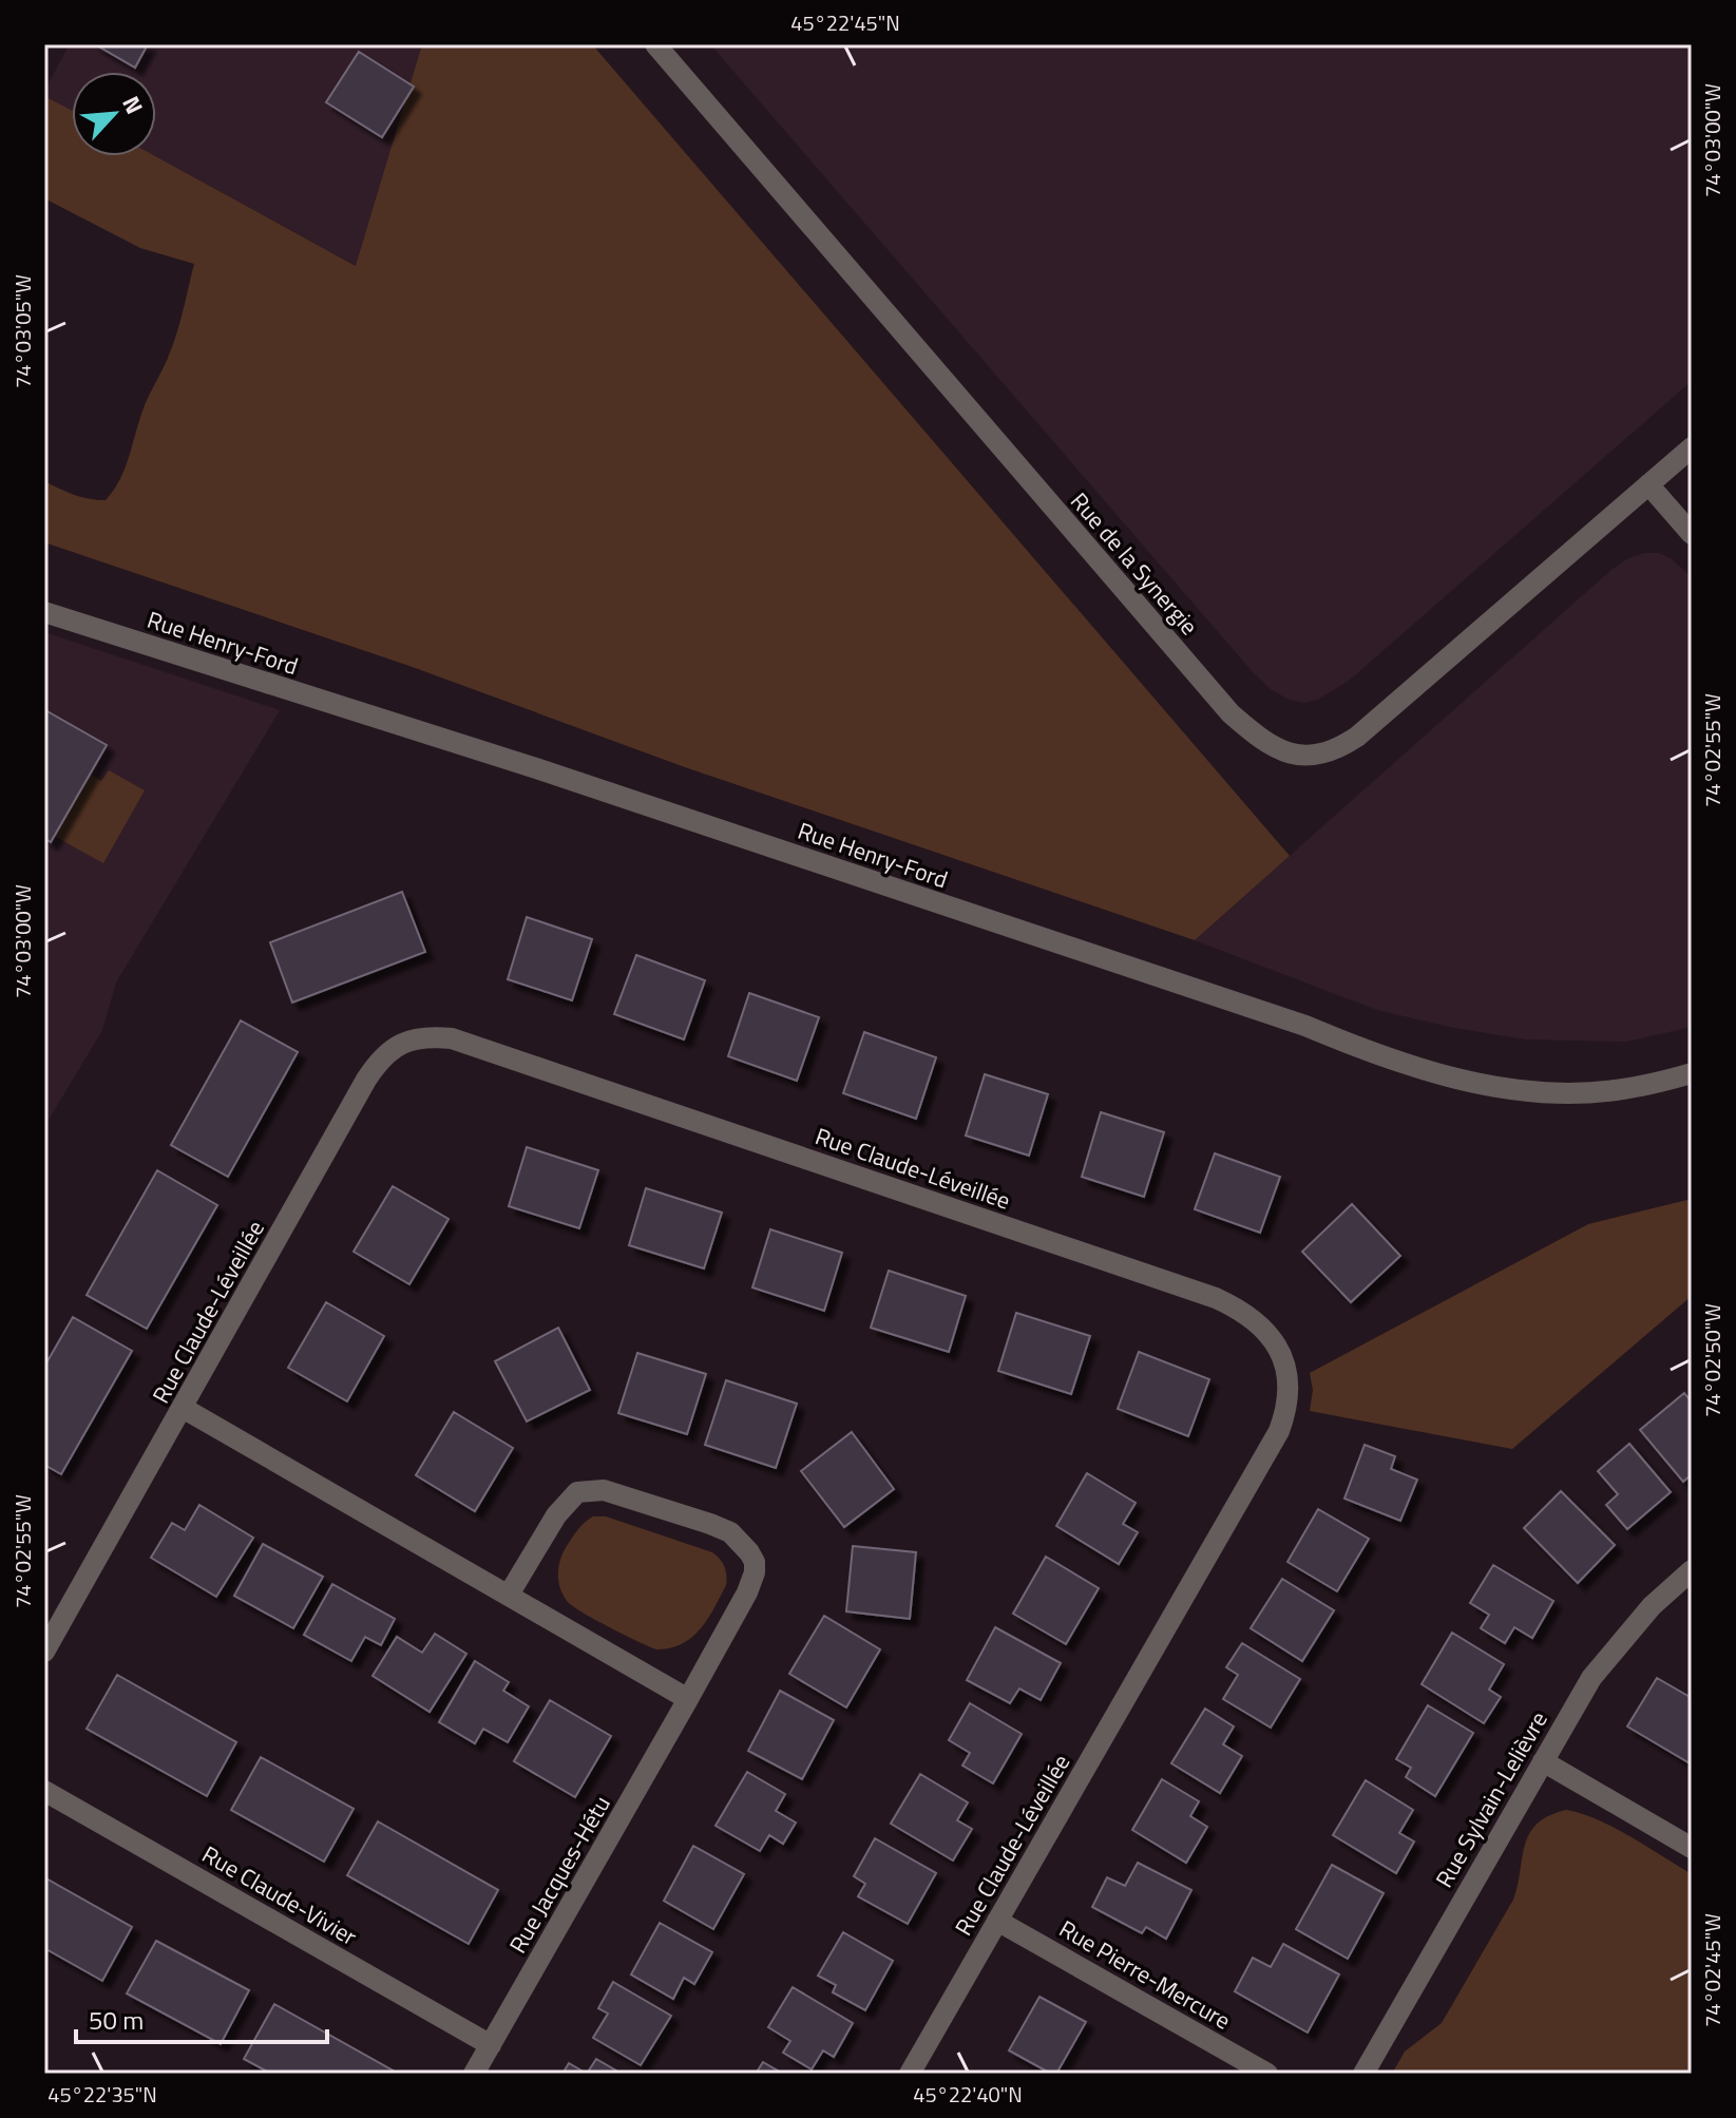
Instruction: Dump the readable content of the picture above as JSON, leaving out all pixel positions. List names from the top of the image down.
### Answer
{
  "streets": {
    "street": [
      "Rue de la Synergie",
      "Rue Henry-Ford",
      "Rue Claude-Léveillée",
      "Rue Sylvain-Lelièvre",
      "Rue Jacques-Hétu",
      "Rue Claude-Vivier",
      "Rue Pierre-Mercure"
    ]
  },
  "crossings": [
    ["Rue Claude-Léveillée", "Rue Pierre-Mercure"],
    ["Rue Jacques-Hétu", "Rue Claude-Vivier"]
  ],
  "scale_bar": "50 m",
  "north": "top right",
  "coordinates": [
    "45°22'45\"N",
    "74°03'00\"W",
    "74°03'05\"W",
    "74°02'55\"W",
    "74°02'50\"W",
    "74°02'45\"W",
    "45°22'35\"N",
    "45°22'40\"N"
  ]
}
